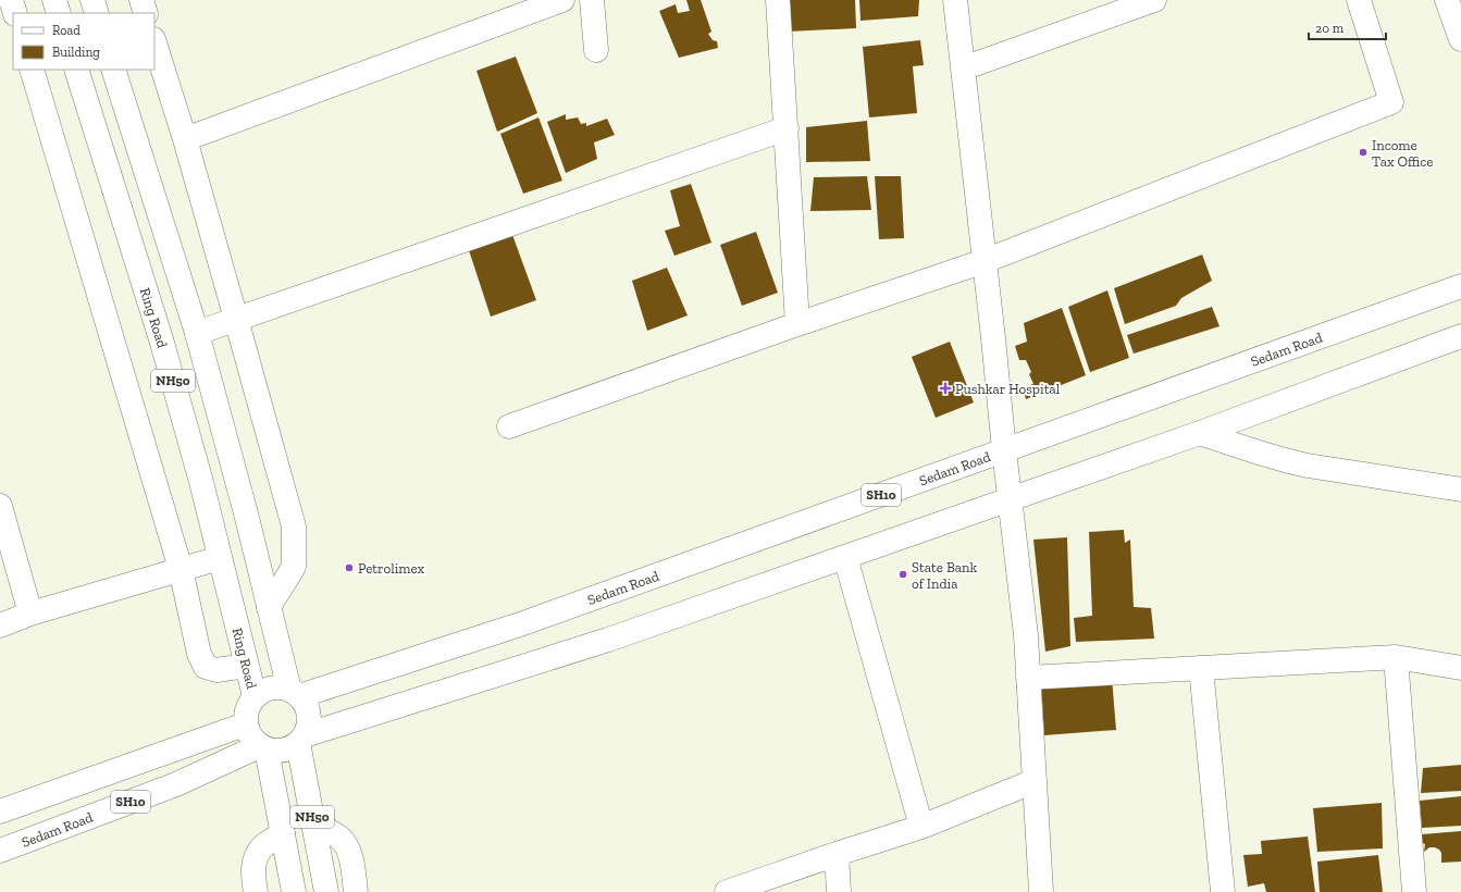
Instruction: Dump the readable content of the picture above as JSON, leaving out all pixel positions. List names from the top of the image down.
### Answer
{
  "streets": {
    "main road": [
      "Ring Road",
      "Sedam Road",
      "NH50",
      "SH10"
    ]
  },
  "crossings": [
    ["Ring Road", "Sedam Road"],
    ["Ring Road", "NH50"],
    ["Ring Road", "SH10"],
    ["Sedam Road", "NH50"],
    ["Sedam Road", "SH10"],
    ["NH50", "SH10"]
  ],
  "places": {
    "other": ["Income Tax Office", "Petrolimex", "State Bank of India"],
    "health": ["Pushkar Hospital"]
  },
  "legend": ["Road", "Building"],
  "scale_bar": "20 m"
}
